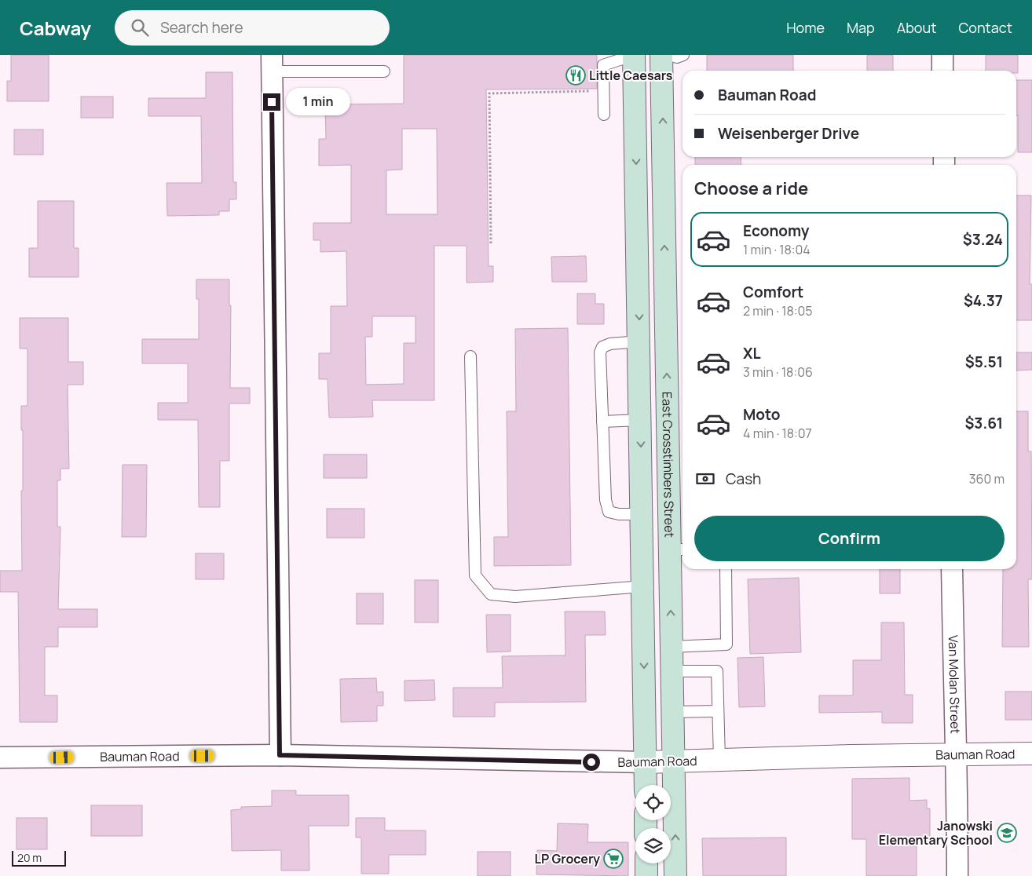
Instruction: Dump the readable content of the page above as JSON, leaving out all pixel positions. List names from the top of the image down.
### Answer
{
  "streets": {
    "main road": ["East Crosstimbers Street"],
    "street": ["Van Molan Street", "Bauman Road"]
  },
  "crossings": [
    ["East Crosstimbers Street", "Bauman Road"],
    ["Van Molan Street", "Bauman Road"]
  ],
  "places": {
    "restaurant": ["Little Caesars"],
    "school or university": ["Janowski Elementary School"],
    "supermarket": ["LP Grocery"]
  },
  "scale_bar": "20 m",
  "page": {
    "header": "Cabway",
    "search": "Search here",
    "nav": [
      "Home",
      "Map",
      "About",
      "Contact"
    ],
    "banner": ["Bauman Road", "Weisenberger Drive"],
    "bubble": "1 min",
    "heading": "Choose a ride",
    "list": [
      {
        "name": "Economy",
        "note": "1 min · 18:04",
        "value": "$3.24"
      },
      {
        "name": "Comfort",
        "note": "2 min · 18:05",
        "value": "$4.37"
      },
      {
        "name": "XL",
        "note": "3 min · 18:06",
        "value": "$5.51"
      },
      {
        "name": "Moto",
        "note": "4 min · 18:07",
        "value": "$3.61"
      }
    ],
    "pay": ["Cash", "360 m"],
    "buttons": "Confirm",
    "scale": "20 m"
  }
}
